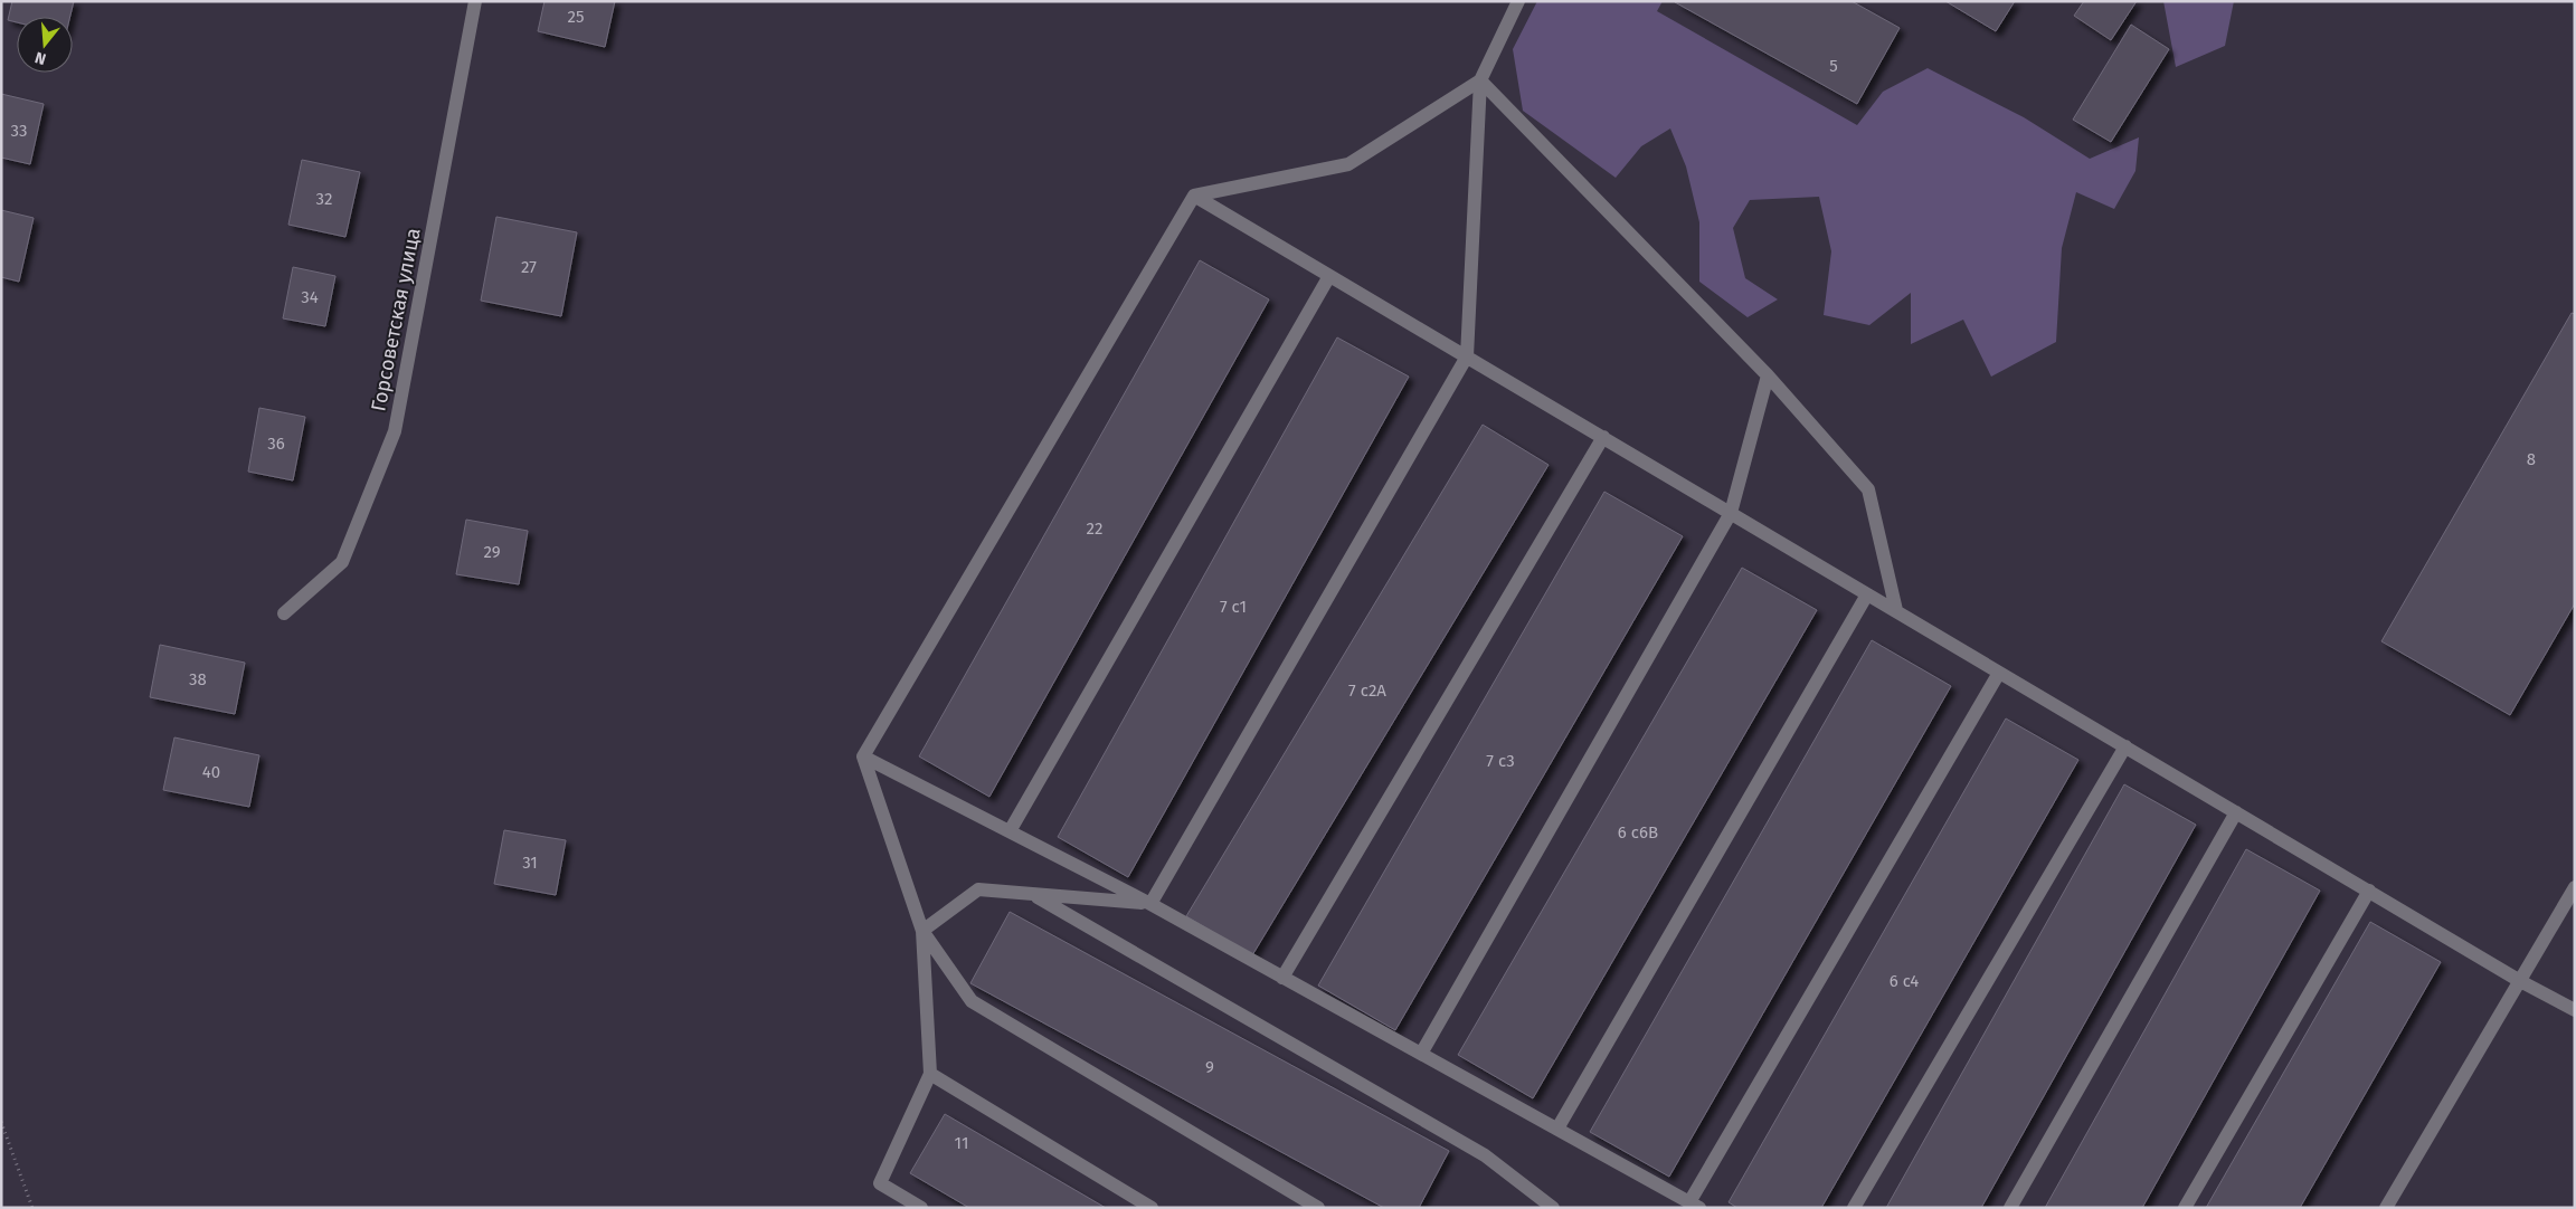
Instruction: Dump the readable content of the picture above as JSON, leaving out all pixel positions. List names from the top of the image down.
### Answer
{
  "streets": {
    "street": ["Горсоветская улица"]
  },
  "house_numbers": [
    "25",
    "5",
    "33",
    "32",
    "27",
    "34",
    "36",
    "8",
    "22",
    "29",
    "7 с1",
    "38",
    "7 с2А",
    "7 с3",
    "40",
    "6 с6В",
    "31",
    "6 с4",
    "9",
    "11"
  ],
  "north": "bottom"
}
